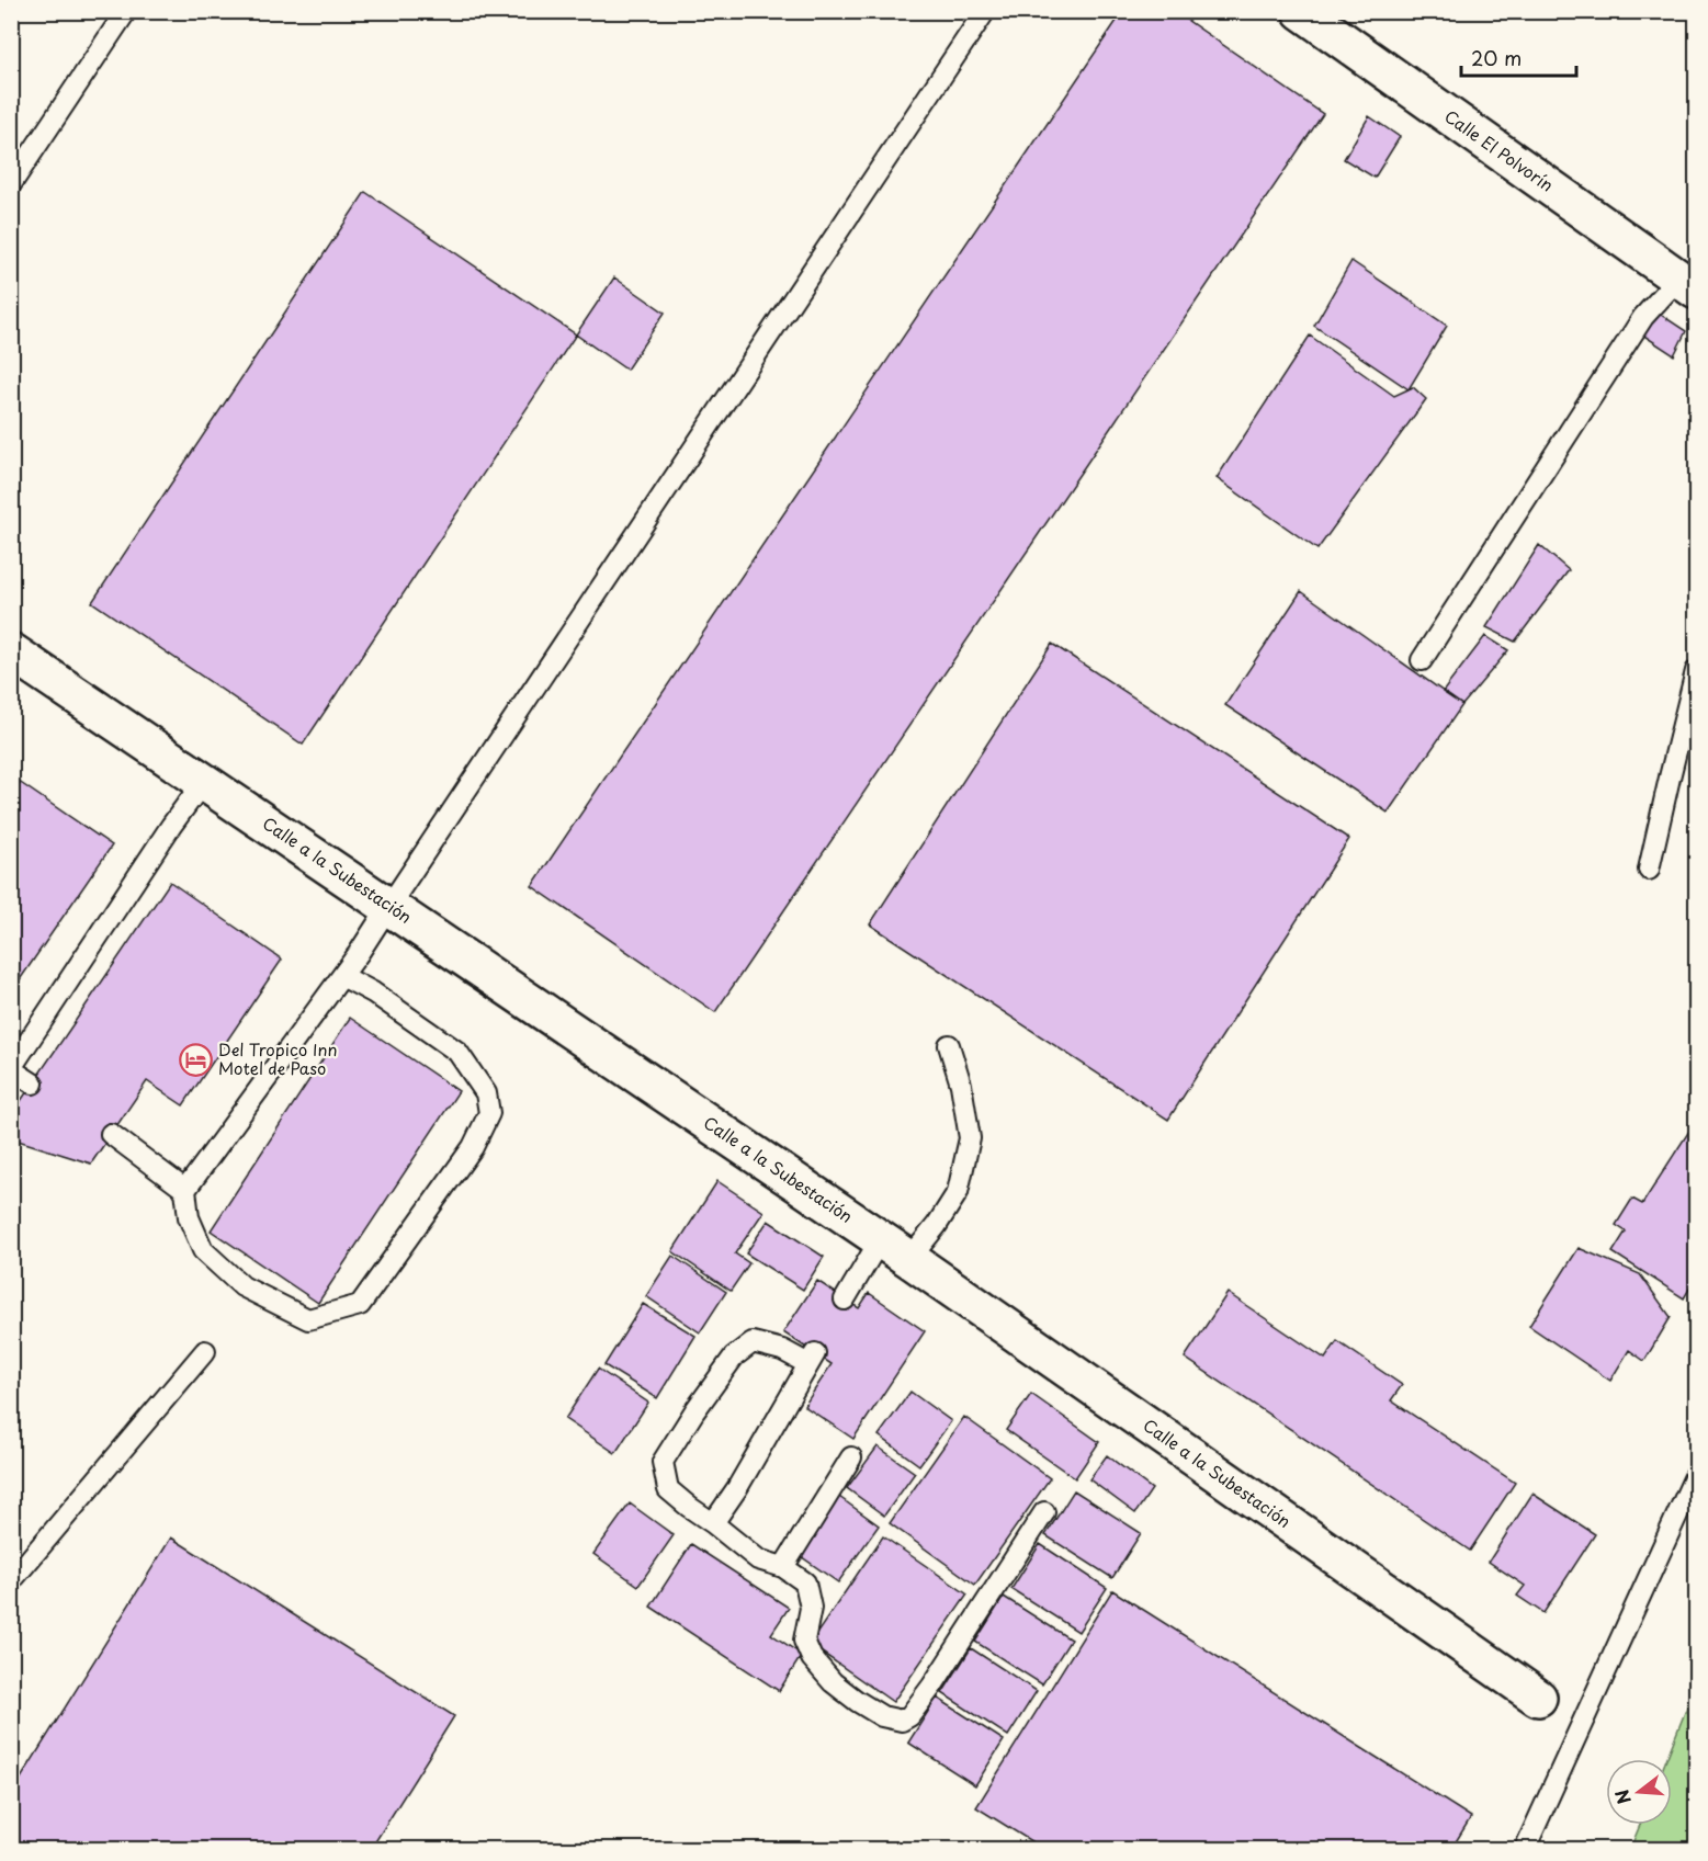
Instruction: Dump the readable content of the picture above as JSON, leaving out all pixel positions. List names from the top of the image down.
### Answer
{
  "streets": {
    "street": ["Calle El Polvorín", "Calle a la Subestación"]
  },
  "places": {
    "hotel": ["Del Tropico Inn Motel de Paso"]
  },
  "scale_bar": "20 m",
  "north": "left"
}
